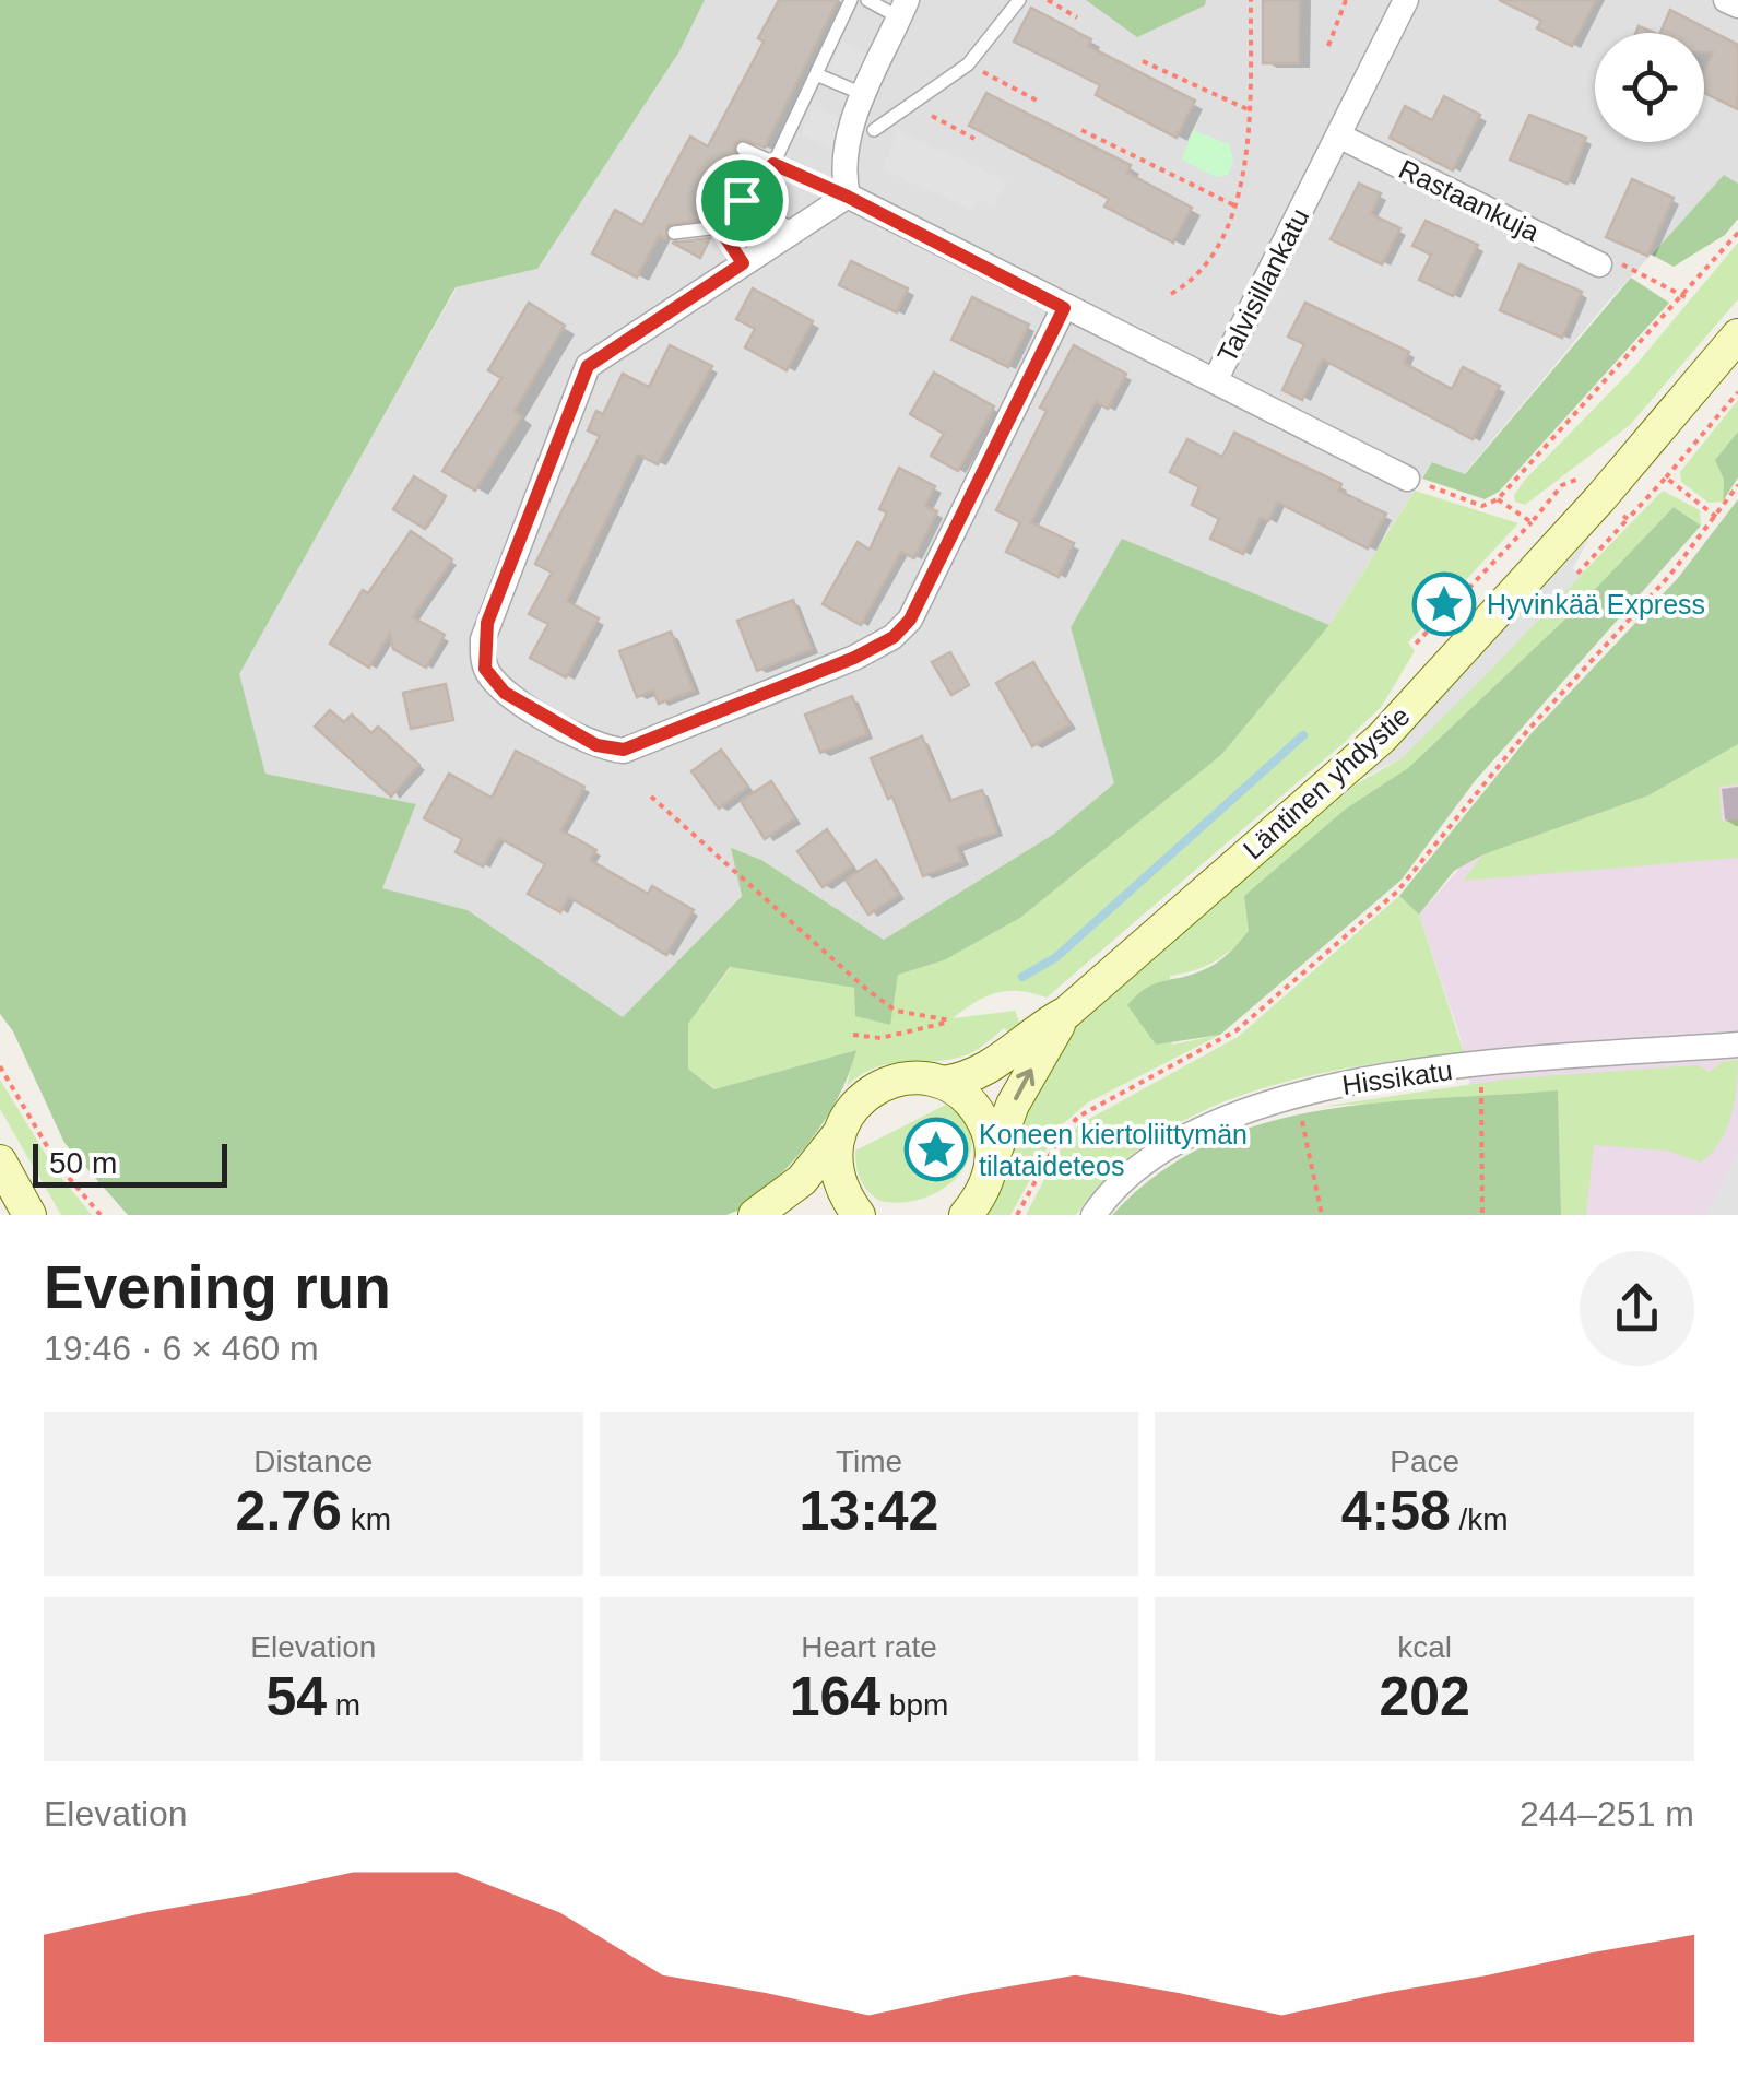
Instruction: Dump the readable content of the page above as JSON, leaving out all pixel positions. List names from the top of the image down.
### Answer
{
  "streets": {
    "main road": ["Läntinen yhdystie"],
    "street": ["Rastaankuja", "Talvisillankatu", "Hissikatu"]
  },
  "crossings": [
    ["Rastaankuja", "Talvisillankatu"]
  ],
  "places": {
    "place": ["Hyvinkää Express", "Koneen kiertoliittymän tilataideteos"]
  },
  "scale_bar": "50 m",
  "page": {
    "scale": "50 m",
    "heading": ["Evening run", "19:46 · 6 × 460 m"],
    "stats": [
      ["Distance", "2.76 km"],
      ["Time", "13:42"],
      ["Pace", "4:58 /km"],
      ["Elevation", "54 m"],
      ["Heart rate", "164 bpm"],
      ["kcal", "202"]
    ],
    "chart": ["Elevation", "244–251 m"]
  }
}
